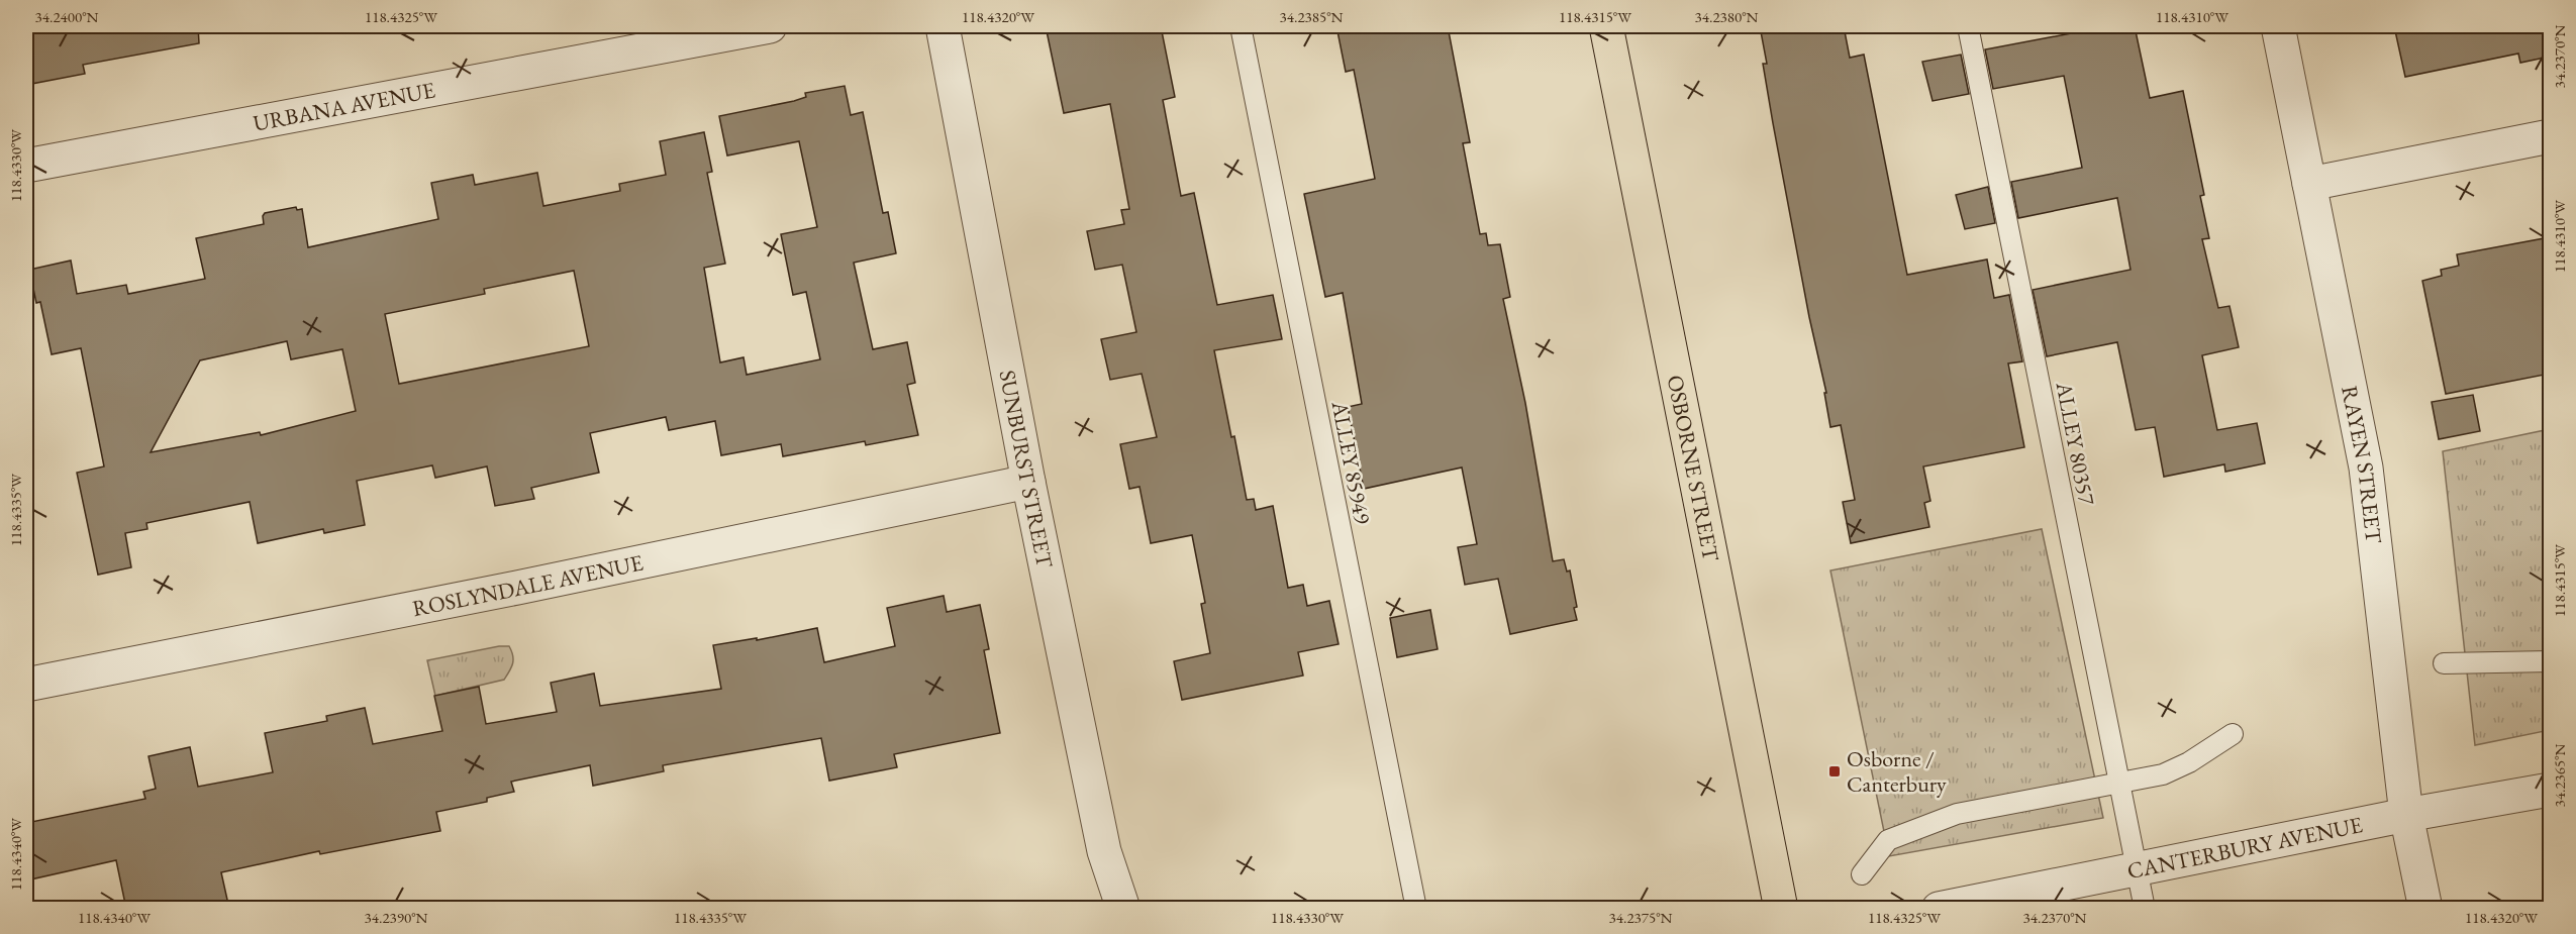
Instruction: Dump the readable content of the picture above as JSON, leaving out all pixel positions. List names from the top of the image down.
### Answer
{
  "streets": {
    "main road": ["OSBORNE STREET"],
    "street": [
      "URBANA AVENUE",
      "RAYEN STREET",
      "SUNBURST STREET",
      "ROSLYNDALE AVENUE",
      "CANTERBURY AVENUE"
    ],
    "lane": ["ALLEY 80357", "ALLEY 85949"]
  },
  "crossings": [
    ["ALLEY 80357", "CANTERBURY AVENUE"],
    ["RAYEN STREET", "CANTERBURY AVENUE"],
    ["SUNBURST STREET", "ROSLYNDALE AVENUE"]
  ],
  "places": {
    "transit": ["Osborne / Canterbury"]
  },
  "coordinates": [
    "34.2400°N",
    "118.4325°W",
    "118.4320°W",
    "34.2385°N",
    "118.4315°W",
    "34.2380°N",
    "118.4310°W",
    "34.2370°N",
    "118.4330°W",
    "118.4335°W",
    "34.2365°N",
    "118.4340°W",
    "34.2390°N",
    "34.2375°N"
  ]
}
